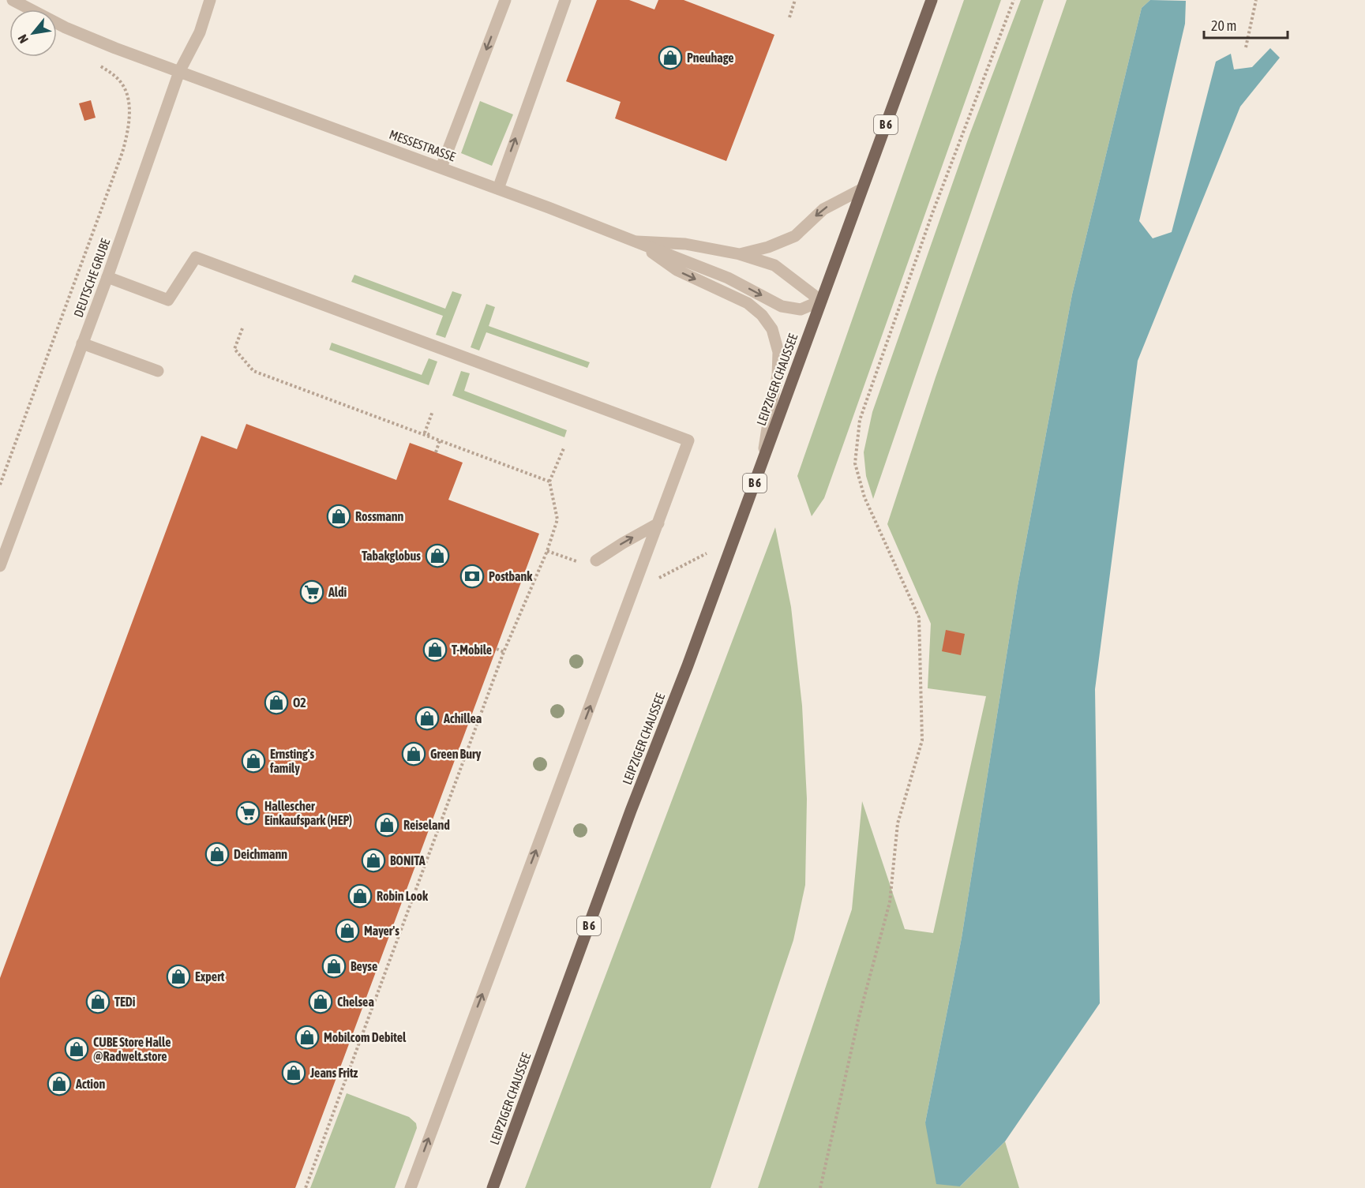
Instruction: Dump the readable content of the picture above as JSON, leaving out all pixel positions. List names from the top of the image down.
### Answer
{
  "streets": {
    "main road": ["B 6", "LEIPZIGER CHAUSSEE"],
    "street": ["MESSESTRASSE", "DEUTSCHE GRUBE"]
  },
  "crossings": [
    ["B 6", "MESSESTRASSE"],
    ["B 6", "LEIPZIGER CHAUSSEE"],
    ["MESSESTRASSE", "DEUTSCHE GRUBE"],
    ["MESSESTRASSE", "LEIPZIGER CHAUSSEE"]
  ],
  "places": {
    "shop": [
      "Pneuhage",
      "Rossmann",
      "Tabakglobus",
      "T-Mobile",
      "O2",
      "Achillea",
      "Green Bury",
      "Ernsting's family",
      "Reiseland",
      "Deichmann",
      "BONITA",
      "Robin Look",
      "Mayer's",
      "Beyse",
      "Expert",
      "TEDi",
      "Chelsea",
      "Mobilcom Debitel",
      "CUBE Store Halle @Radwelt.store",
      "Jeans Fritz",
      "Action"
    ],
    "bank": ["Postbank"],
    "supermarket": ["Aldi", "Hallescher Einkaufspark (HEP)"]
  },
  "scale_bar": "20 m",
  "north": "bottom left"
}
